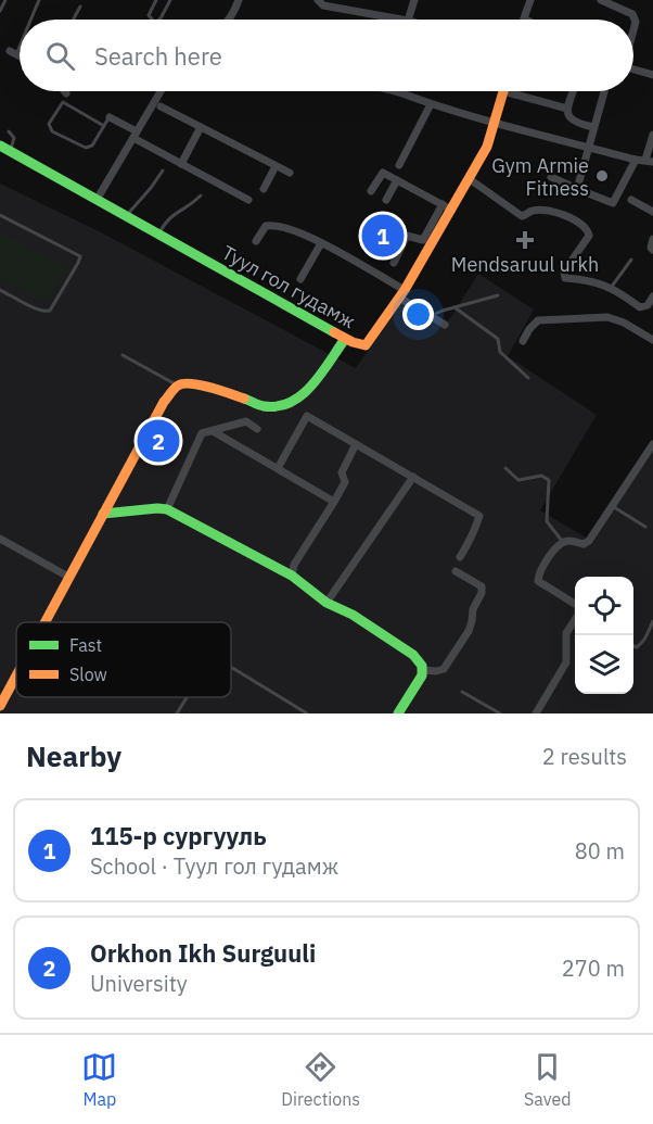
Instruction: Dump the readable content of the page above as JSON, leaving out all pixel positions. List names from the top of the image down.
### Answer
{
  "streets": {
    "street": ["Туул гол гудамж"]
  },
  "places": {
    "other": ["Gym Armie Fitness"],
    "health": ["Mendsaruul urkh"]
  },
  "legend": ["Fast", "Slow"],
  "page": {
    "search": "Search here",
    "pins": ["1", "2"],
    "heading": ["Nearby", "2 results"],
    "list": [
      {
        "mark": "1",
        "name": "115-р сургууль",
        "note": "School · Туул гол гудамж",
        "value": "80 m"
      },
      {
        "mark": "2",
        "name": "Orkhon Ikh Surguuli",
        "note": "University",
        "value": "270 m"
      }
    ],
    "nav": ["Map", "Directions", "Saved"]
  }
}
